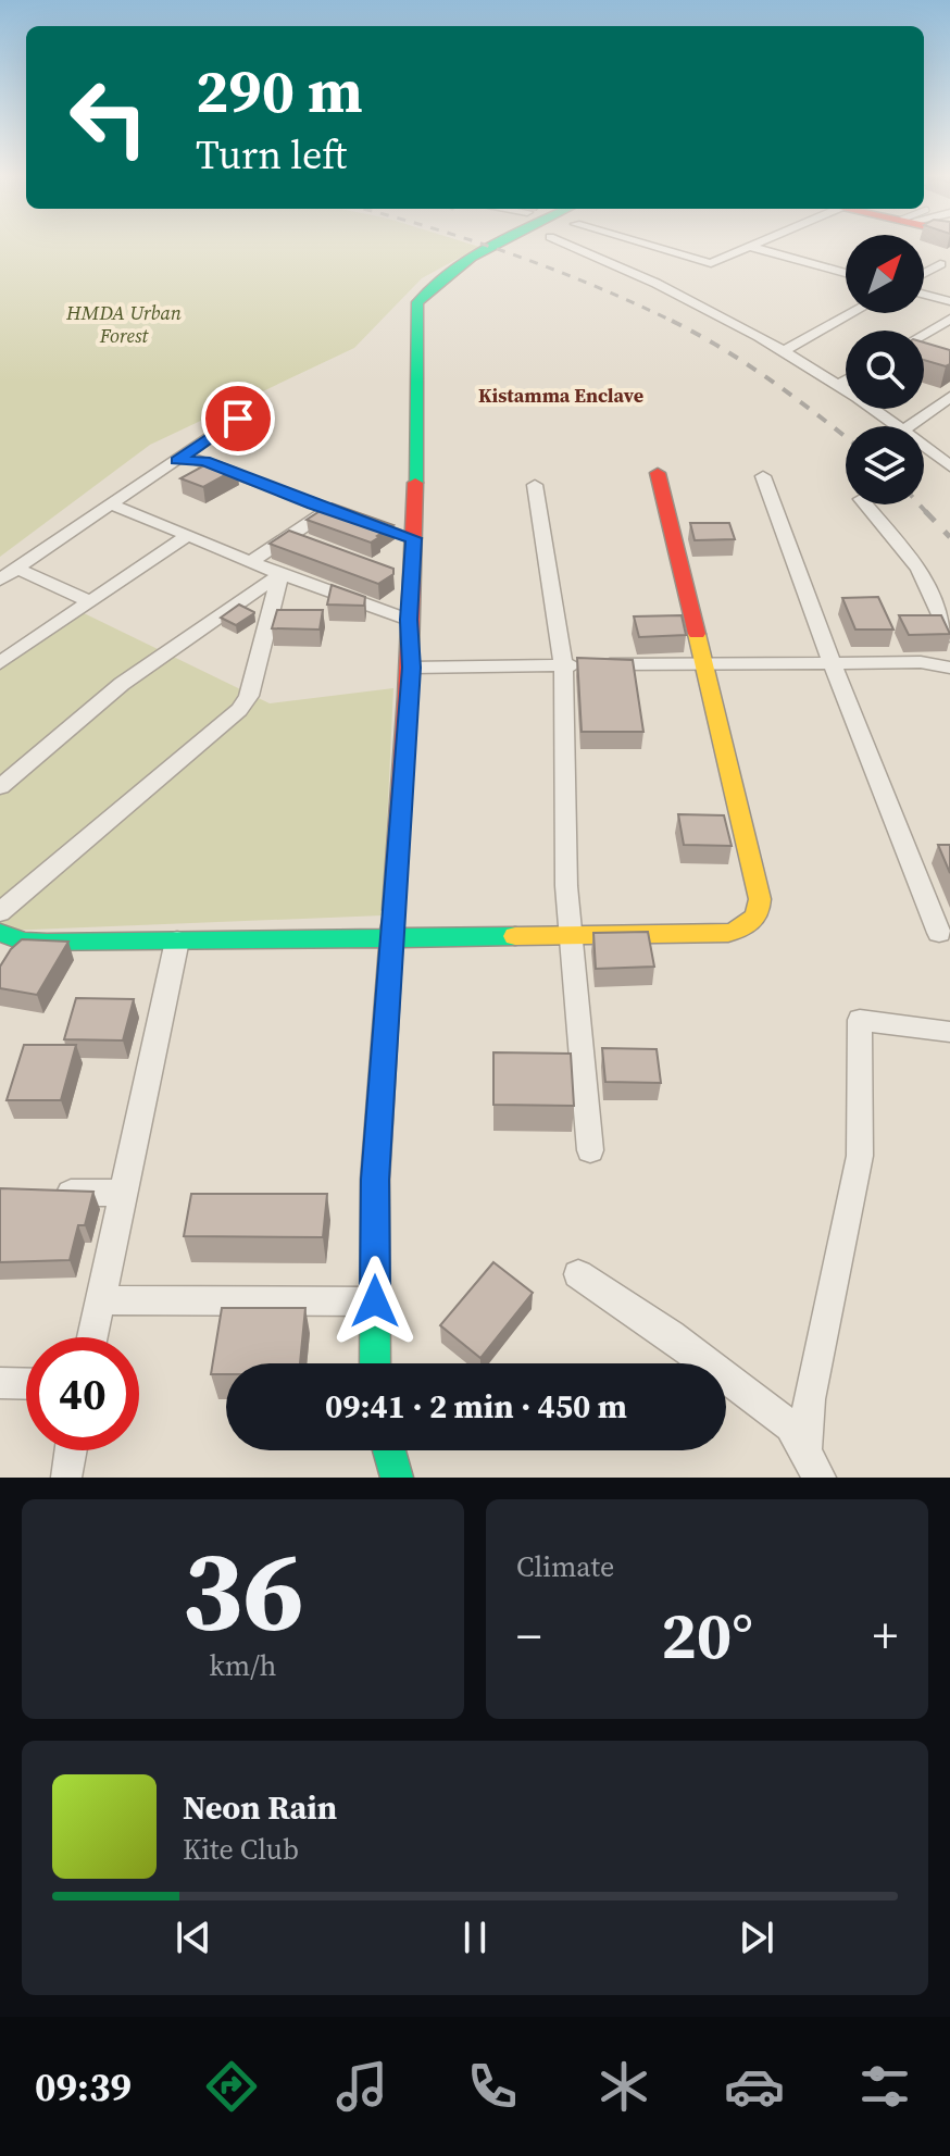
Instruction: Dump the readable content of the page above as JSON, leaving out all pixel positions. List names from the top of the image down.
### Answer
{
  "districts": ["Kistamma Enclave"],
  "parks": ["HMDA Urban Forest"],
  "north": "top right",
  "page": {
    "turn": ["290 m", "Turn left"],
    "limit": "40",
    "trip": "09:41 · 2 min · 450 m",
    "tile": [
      ["36", "km/h"],
      "Climate"
    ],
    "heat": ["−", "20°", "+"],
    "song": ["Neon Rain", "Kite Club"],
    "tabs": "09:39"
  }
}
